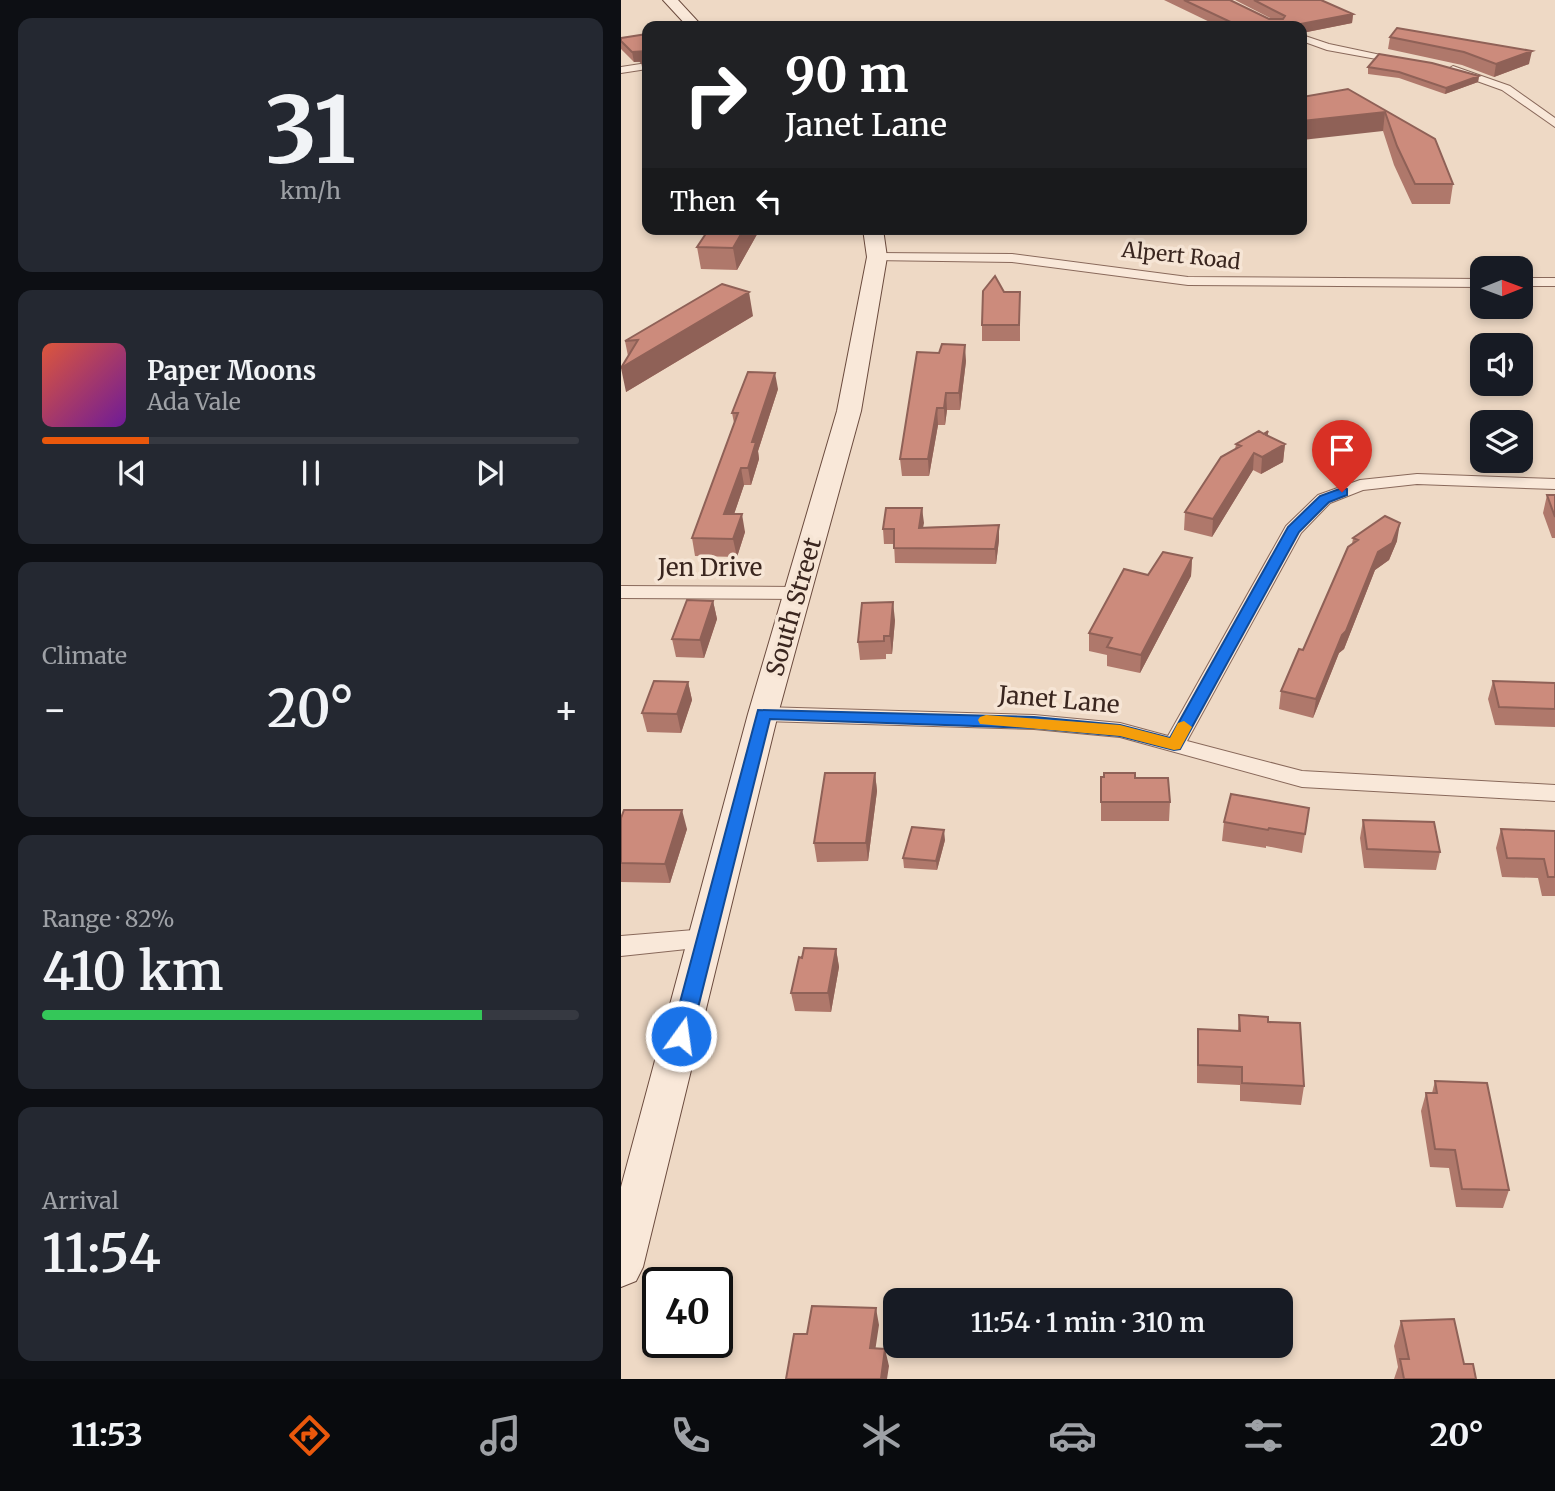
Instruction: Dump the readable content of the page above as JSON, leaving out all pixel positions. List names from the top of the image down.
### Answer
{
  "streets": {
    "street": [
      "Alpert Road",
      "Jen Drive",
      "South Street",
      "Janet Lane"
    ]
  },
  "crossings": [
    ["Alpert Road", "South Street"],
    ["Jen Drive", "South Street"],
    ["South Street", "Janet Lane"]
  ],
  "north": "right",
  "page": {
    "tile": [
      ["31", "km/h"],
      "Climate",
      ["Range · 82%", "410 km"],
      ["Arrival", "11:54"]
    ],
    "turn": ["90 m", "Janet Lane"],
    "then": "Then",
    "song": ["Paper Moons", "Ada Vale"],
    "heat": ["−", "20°", "+"],
    "limit": "40",
    "trip": "11:54 · 1 min · 310 m",
    "tabs": ["11:53", "20°"]
  }
}
